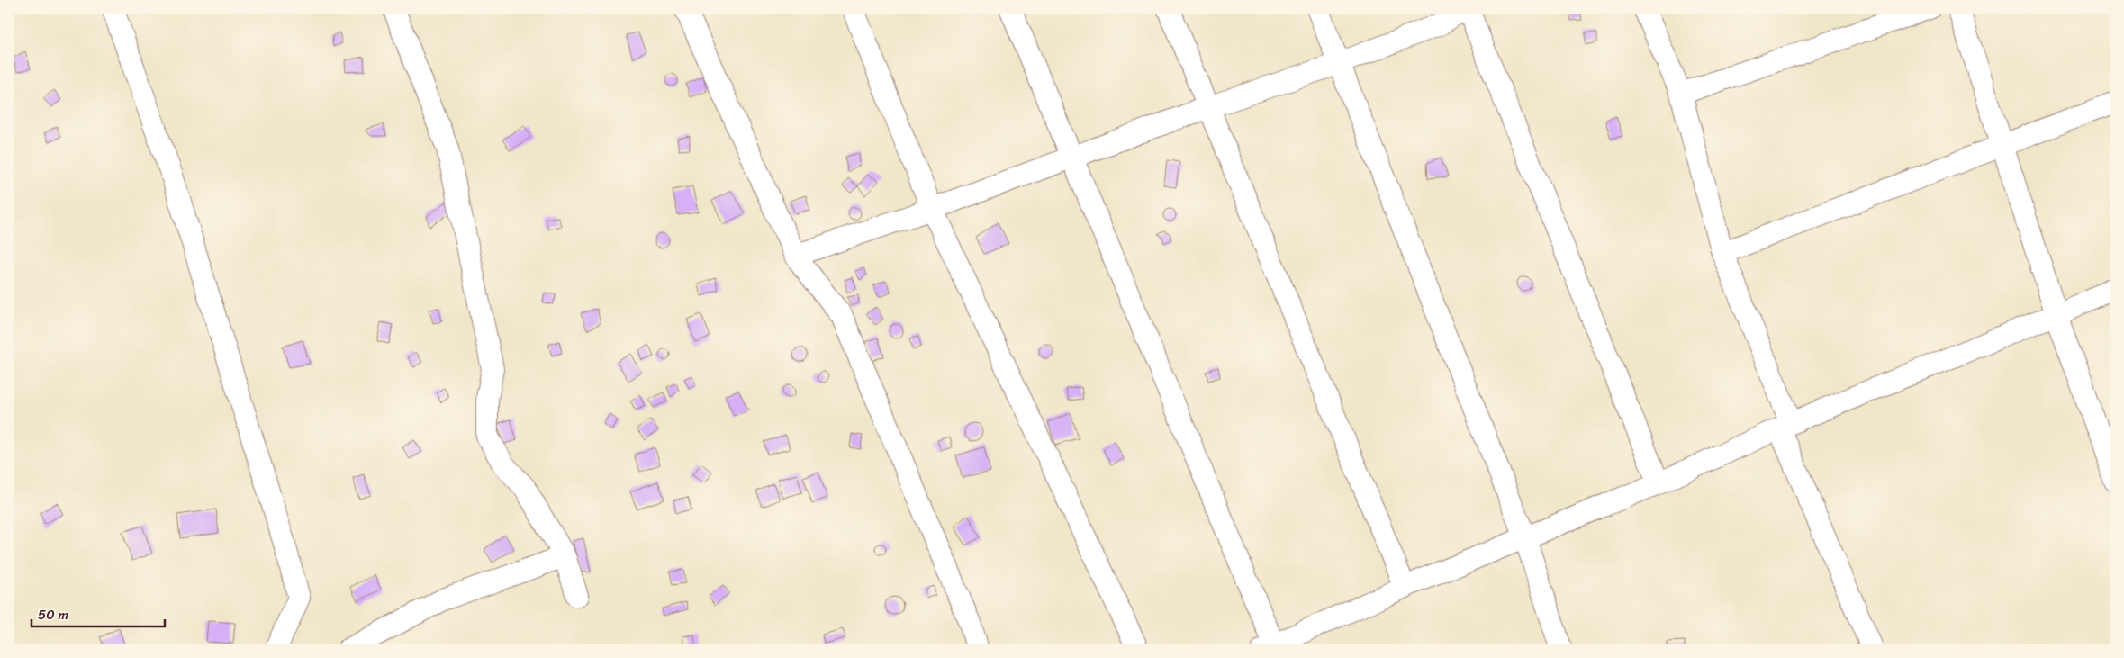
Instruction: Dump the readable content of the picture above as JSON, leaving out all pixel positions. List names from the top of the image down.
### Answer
{
  "scale_bar": "50 m"
}
